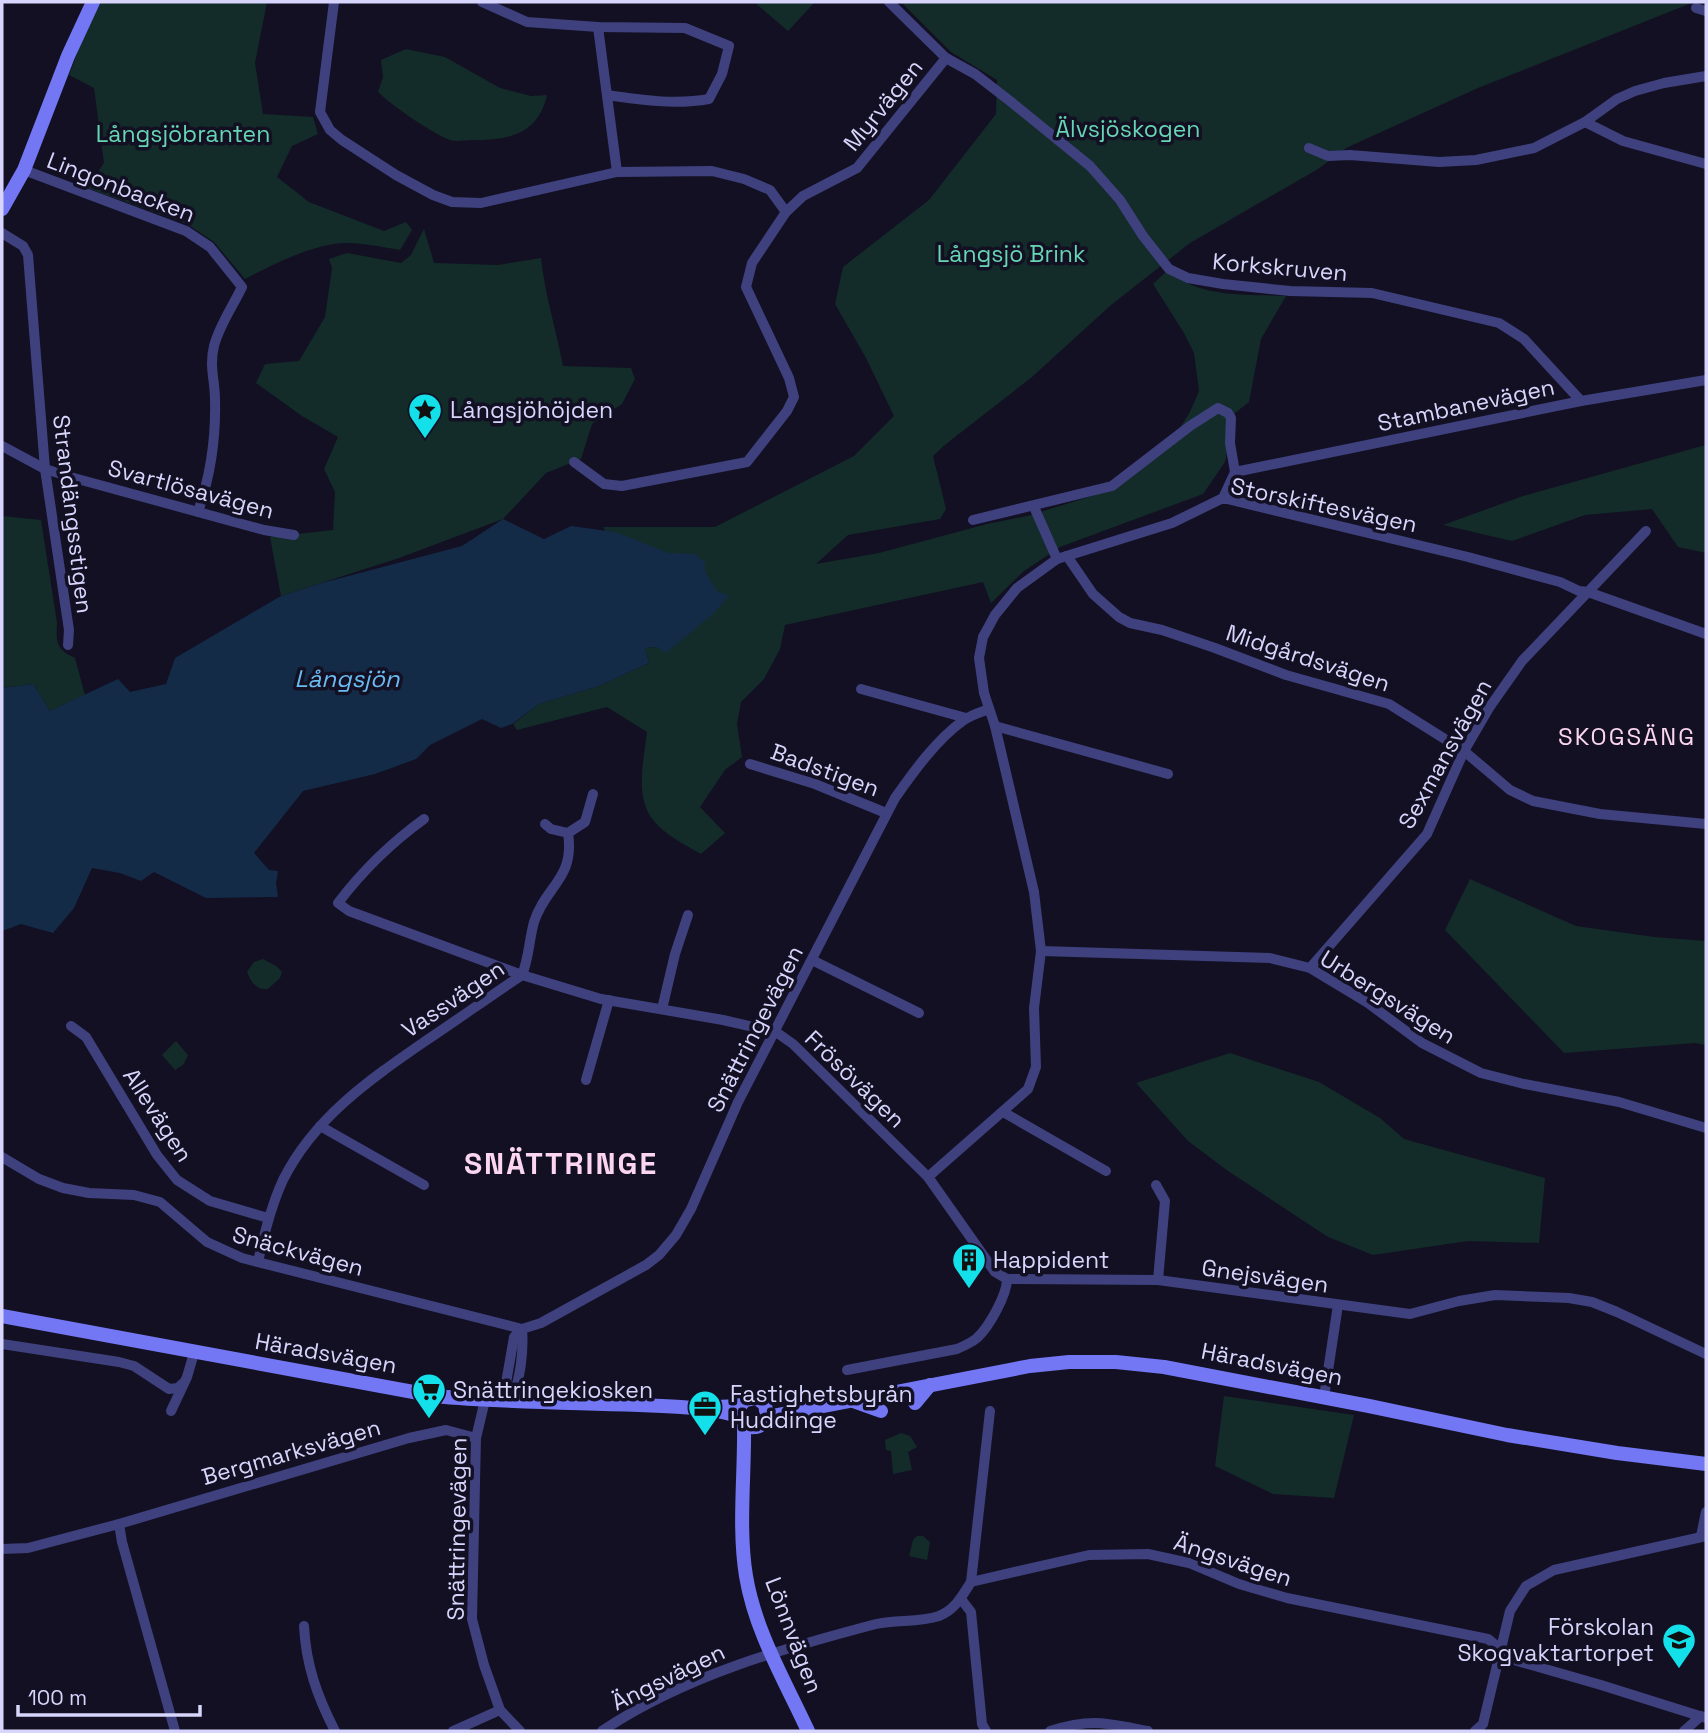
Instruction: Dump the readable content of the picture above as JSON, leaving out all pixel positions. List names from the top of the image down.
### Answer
{
  "streets": {
    "street": [
      "Myrvägen",
      "Lingonbacken",
      "Korkskruven",
      "Stambanevägen",
      "Svartlösavägen",
      "Storskiftesvägen",
      "Strandängsstigen",
      "Midgårdsvägen",
      "Sexmansvägen",
      "Badstigen",
      "Urbergsvägen",
      "Vassvägen",
      "Snättringevägen",
      "Frösövägen",
      "Allevägen",
      "Snäckvägen",
      "Gnejsvägen",
      "Häradsvägen",
      "Bergmarksvägen",
      "Ängsvägen",
      "Lönnvägen"
    ]
  },
  "crossings": [
    ["Myrvägen", "Korkskruven"],
    ["Lingonbacken", "Svartlösavägen"],
    ["Korkskruven", "Stambanevägen"],
    ["Svartlösavägen", "Strandängsstigen"],
    ["Storskiftesvägen", "Midgårdsvägen"],
    ["Storskiftesvägen", "Sexmansvägen"],
    ["Storskiftesvägen", "Urbergsvägen"],
    ["Storskiftesvägen", "Snättringevägen"],
    ["Midgårdsvägen", "Sexmansvägen"],
    ["Sexmansvägen", "Urbergsvägen"],
    ["Badstigen", "Snättringevägen"],
    ["Vassvägen", "Frösövägen"],
    ["Vassvägen", "Allevägen"],
    ["Vassvägen", "Snäckvägen"],
    ["Snättringevägen", "Frösövägen"],
    ["Snättringevägen", "Snäckvägen"],
    ["Snättringevägen", "Häradsvägen"],
    ["Snättringevägen", "Bergmarksvägen"],
    ["Frösövägen", "Gnejsvägen"],
    ["Häradsvägen", "Lönnvägen"],
    ["Ängsvägen", "Lönnvägen"]
  ],
  "districts": ["SKOGSÄNG", "SNÄTTRINGE"],
  "water": ["Långsjön"],
  "parks": ["Älvsjöskogen", "Långsjöbranten", "Långsjö Brink"],
  "places": {
    "place": ["Långsjöhöjden"],
    "building": ["Happident"],
    "supermarket": ["Snättringekiosken"],
    "office": ["Fastighetsbyrån Huddinge"],
    "school or university": ["Förskolan Skogvaktartorpet"]
  },
  "scale_bar": "100 m"
}
